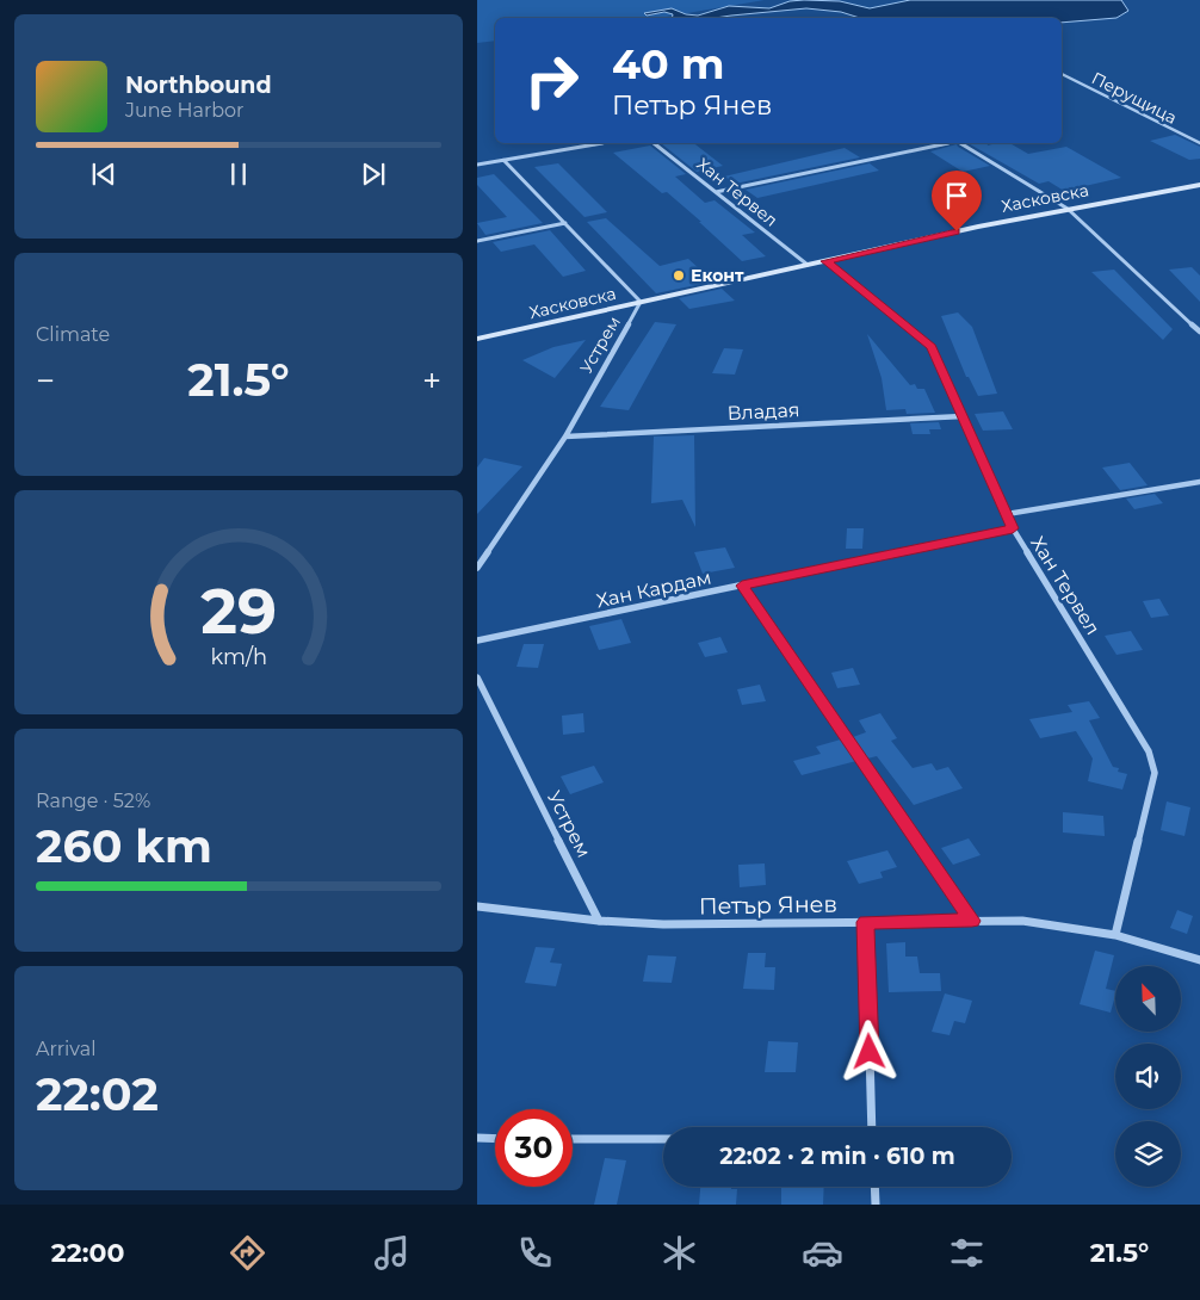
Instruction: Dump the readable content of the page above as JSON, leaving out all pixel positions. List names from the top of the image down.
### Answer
{
  "streets": {
    "street": [
      "Перущица",
      "Хан Тервел",
      "Хасковска",
      "Устрем",
      "Владая",
      "Хан Кардам",
      "Петър Янев"
    ]
  },
  "crossings": [
    ["Хан Тервел", "Хасковска"],
    ["Хан Тервел", "Владая"],
    ["Хан Тервел", "Хан Кардам"],
    ["Хан Тервел", "Петър Янев"],
    ["Хасковска", "Устрем"],
    ["Устрем", "Владая"],
    ["Устрем", "Петър Янев"]
  ],
  "places": ["Еконт"],
  "north": "top left",
  "page": {
    "turn": ["40 m", "Петър Янев"],
    "song": ["Northbound", "June Harbor"],
    "tile": [
      "Climate",
      ["Range · 52%", "260 km"],
      ["Arrival", "22:02"]
    ],
    "heat": ["−", "21.5°", "+"],
    "limit": "30",
    "trip": "22:02 · 2 min · 610 m",
    "tabs": ["22:00", "21.5°"],
    "gauge": ["29", "km/h"]
  }
}
